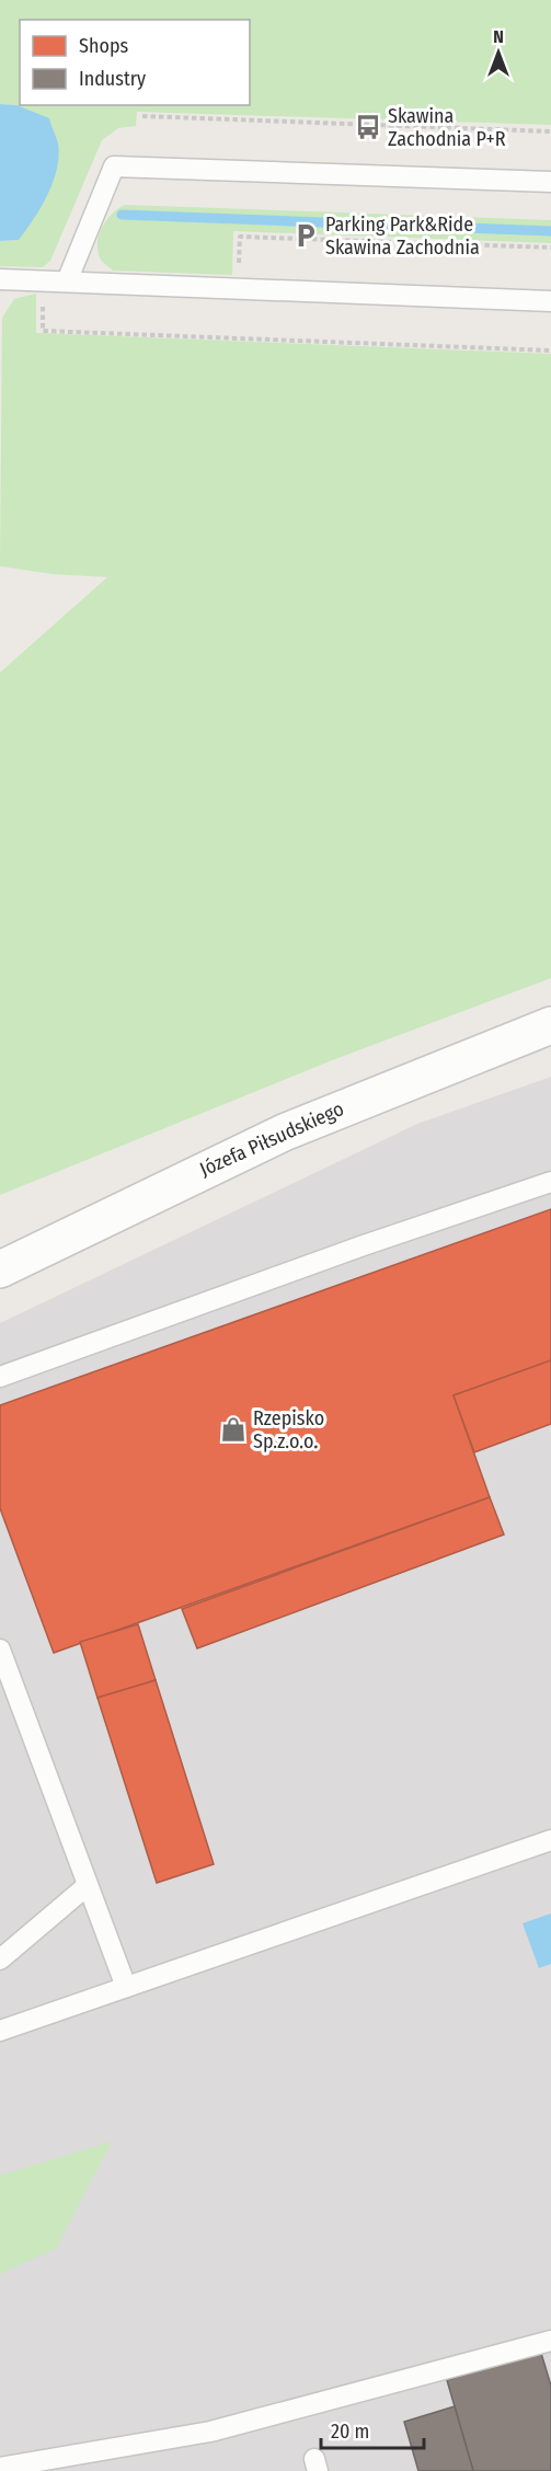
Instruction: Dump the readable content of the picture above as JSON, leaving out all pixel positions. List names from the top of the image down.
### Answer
{
  "streets": {
    "main road": ["Józefa Piłsudskiego"]
  },
  "places": {
    "bus stop": ["Skawina Zachodnia P+R"],
    "parking": ["Parking Park&Ride Skawina Zachodnia"],
    "shop": ["Rzepisko Sp.z.o.o."]
  },
  "legend": ["Shops", "Industry"],
  "scale_bar": "20 m",
  "north": "top"
}
